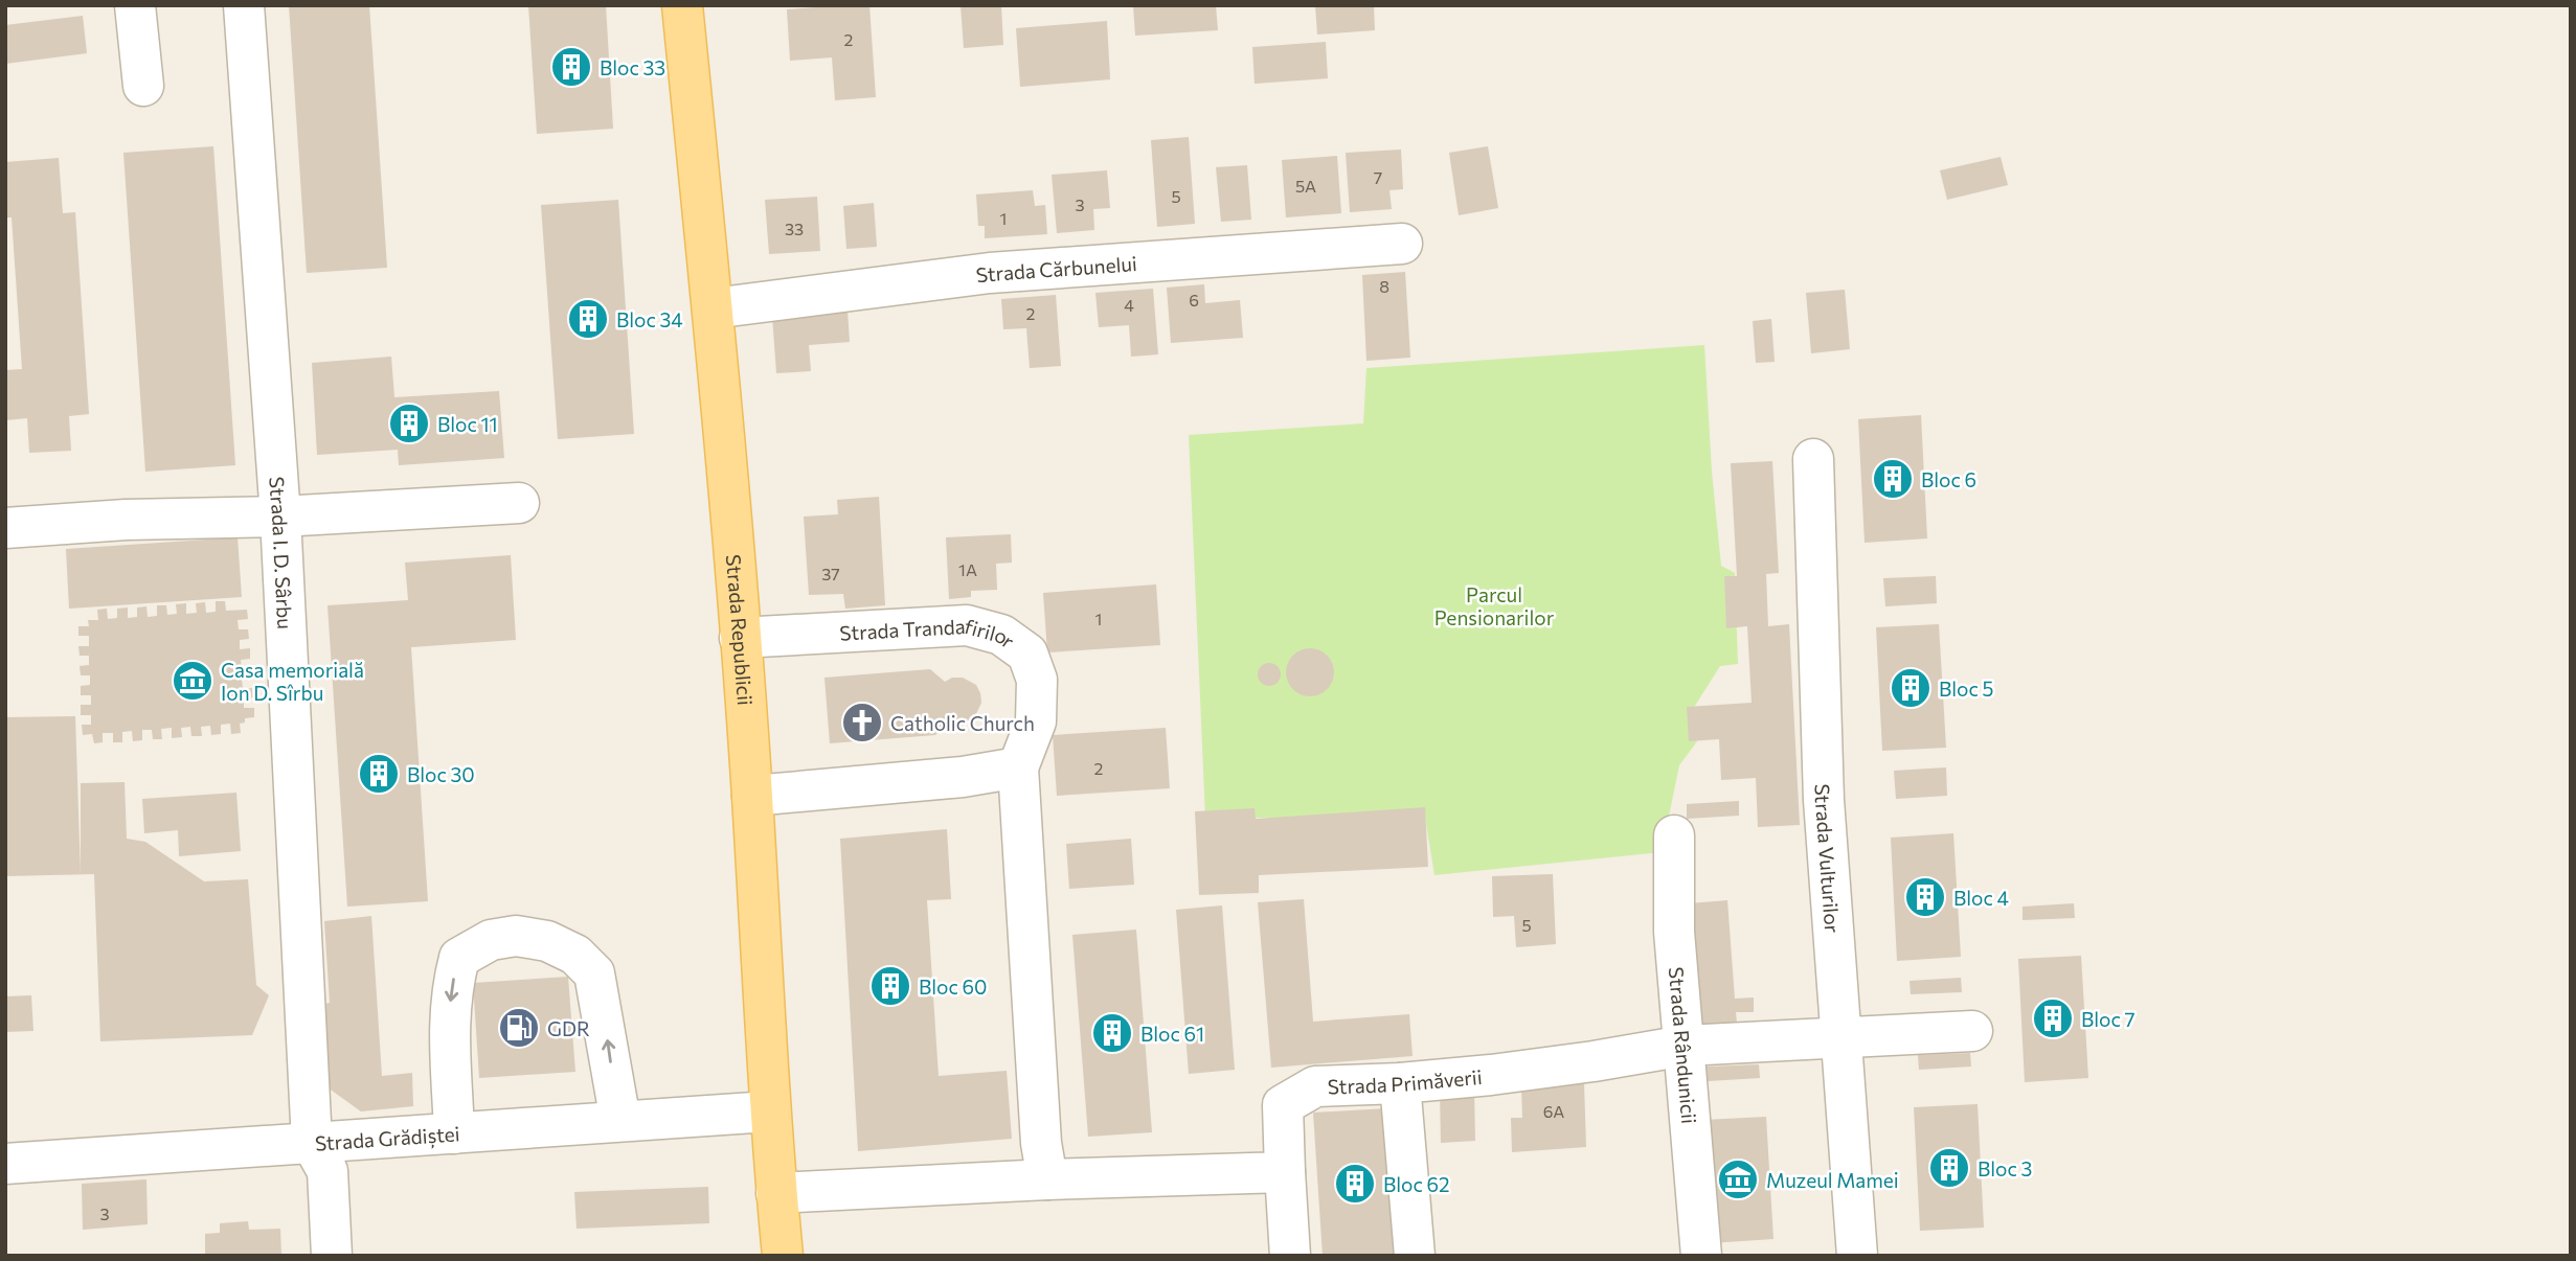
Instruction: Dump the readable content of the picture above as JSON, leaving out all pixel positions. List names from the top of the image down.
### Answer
{
  "streets": {
    "main road": ["Strada Republicii"],
    "street": [
      "Strada Cărbunelui",
      "Strada I. D. Sârbu",
      "Strada Trandafirilor",
      "Strada Vulturilor",
      "Strada Rândunicii",
      "Strada Primăverii",
      "Strada Grădiștei"
    ]
  },
  "crossings": [
    ["Strada Cărbunelui", "Strada Republicii"],
    ["Strada I. D. Sârbu", "Strada Grădiștei"],
    ["Strada Republicii", "Strada Trandafirilor"],
    ["Strada Republicii", "Strada Grădiștei"],
    ["Strada Vulturilor", "Strada Primăverii"],
    ["Strada Rândunicii", "Strada Primăverii"]
  ],
  "parks": ["Parcul Pensionarilor"],
  "places": {
    "building": [
      "Bloc 33",
      "Bloc 34",
      "Bloc 11",
      "Bloc 6",
      "Bloc 5",
      "Bloc 30",
      "Bloc 4",
      "Bloc 60",
      "Bloc 7",
      "Bloc 61",
      "Bloc 3",
      "Bloc 62"
    ],
    "museum": ["Casa memorială Ion D. Sîrbu", "Muzeul Mamei"],
    "church": ["Catholic Church"],
    "fuel station": ["GDR"]
  },
  "house_numbers": [
    "2",
    "7",
    "5A",
    "5",
    "3",
    "1",
    "33",
    "8",
    "6",
    "4",
    "2",
    "1A",
    "37",
    "1",
    "2",
    "5",
    "6A",
    "3"
  ]
}
